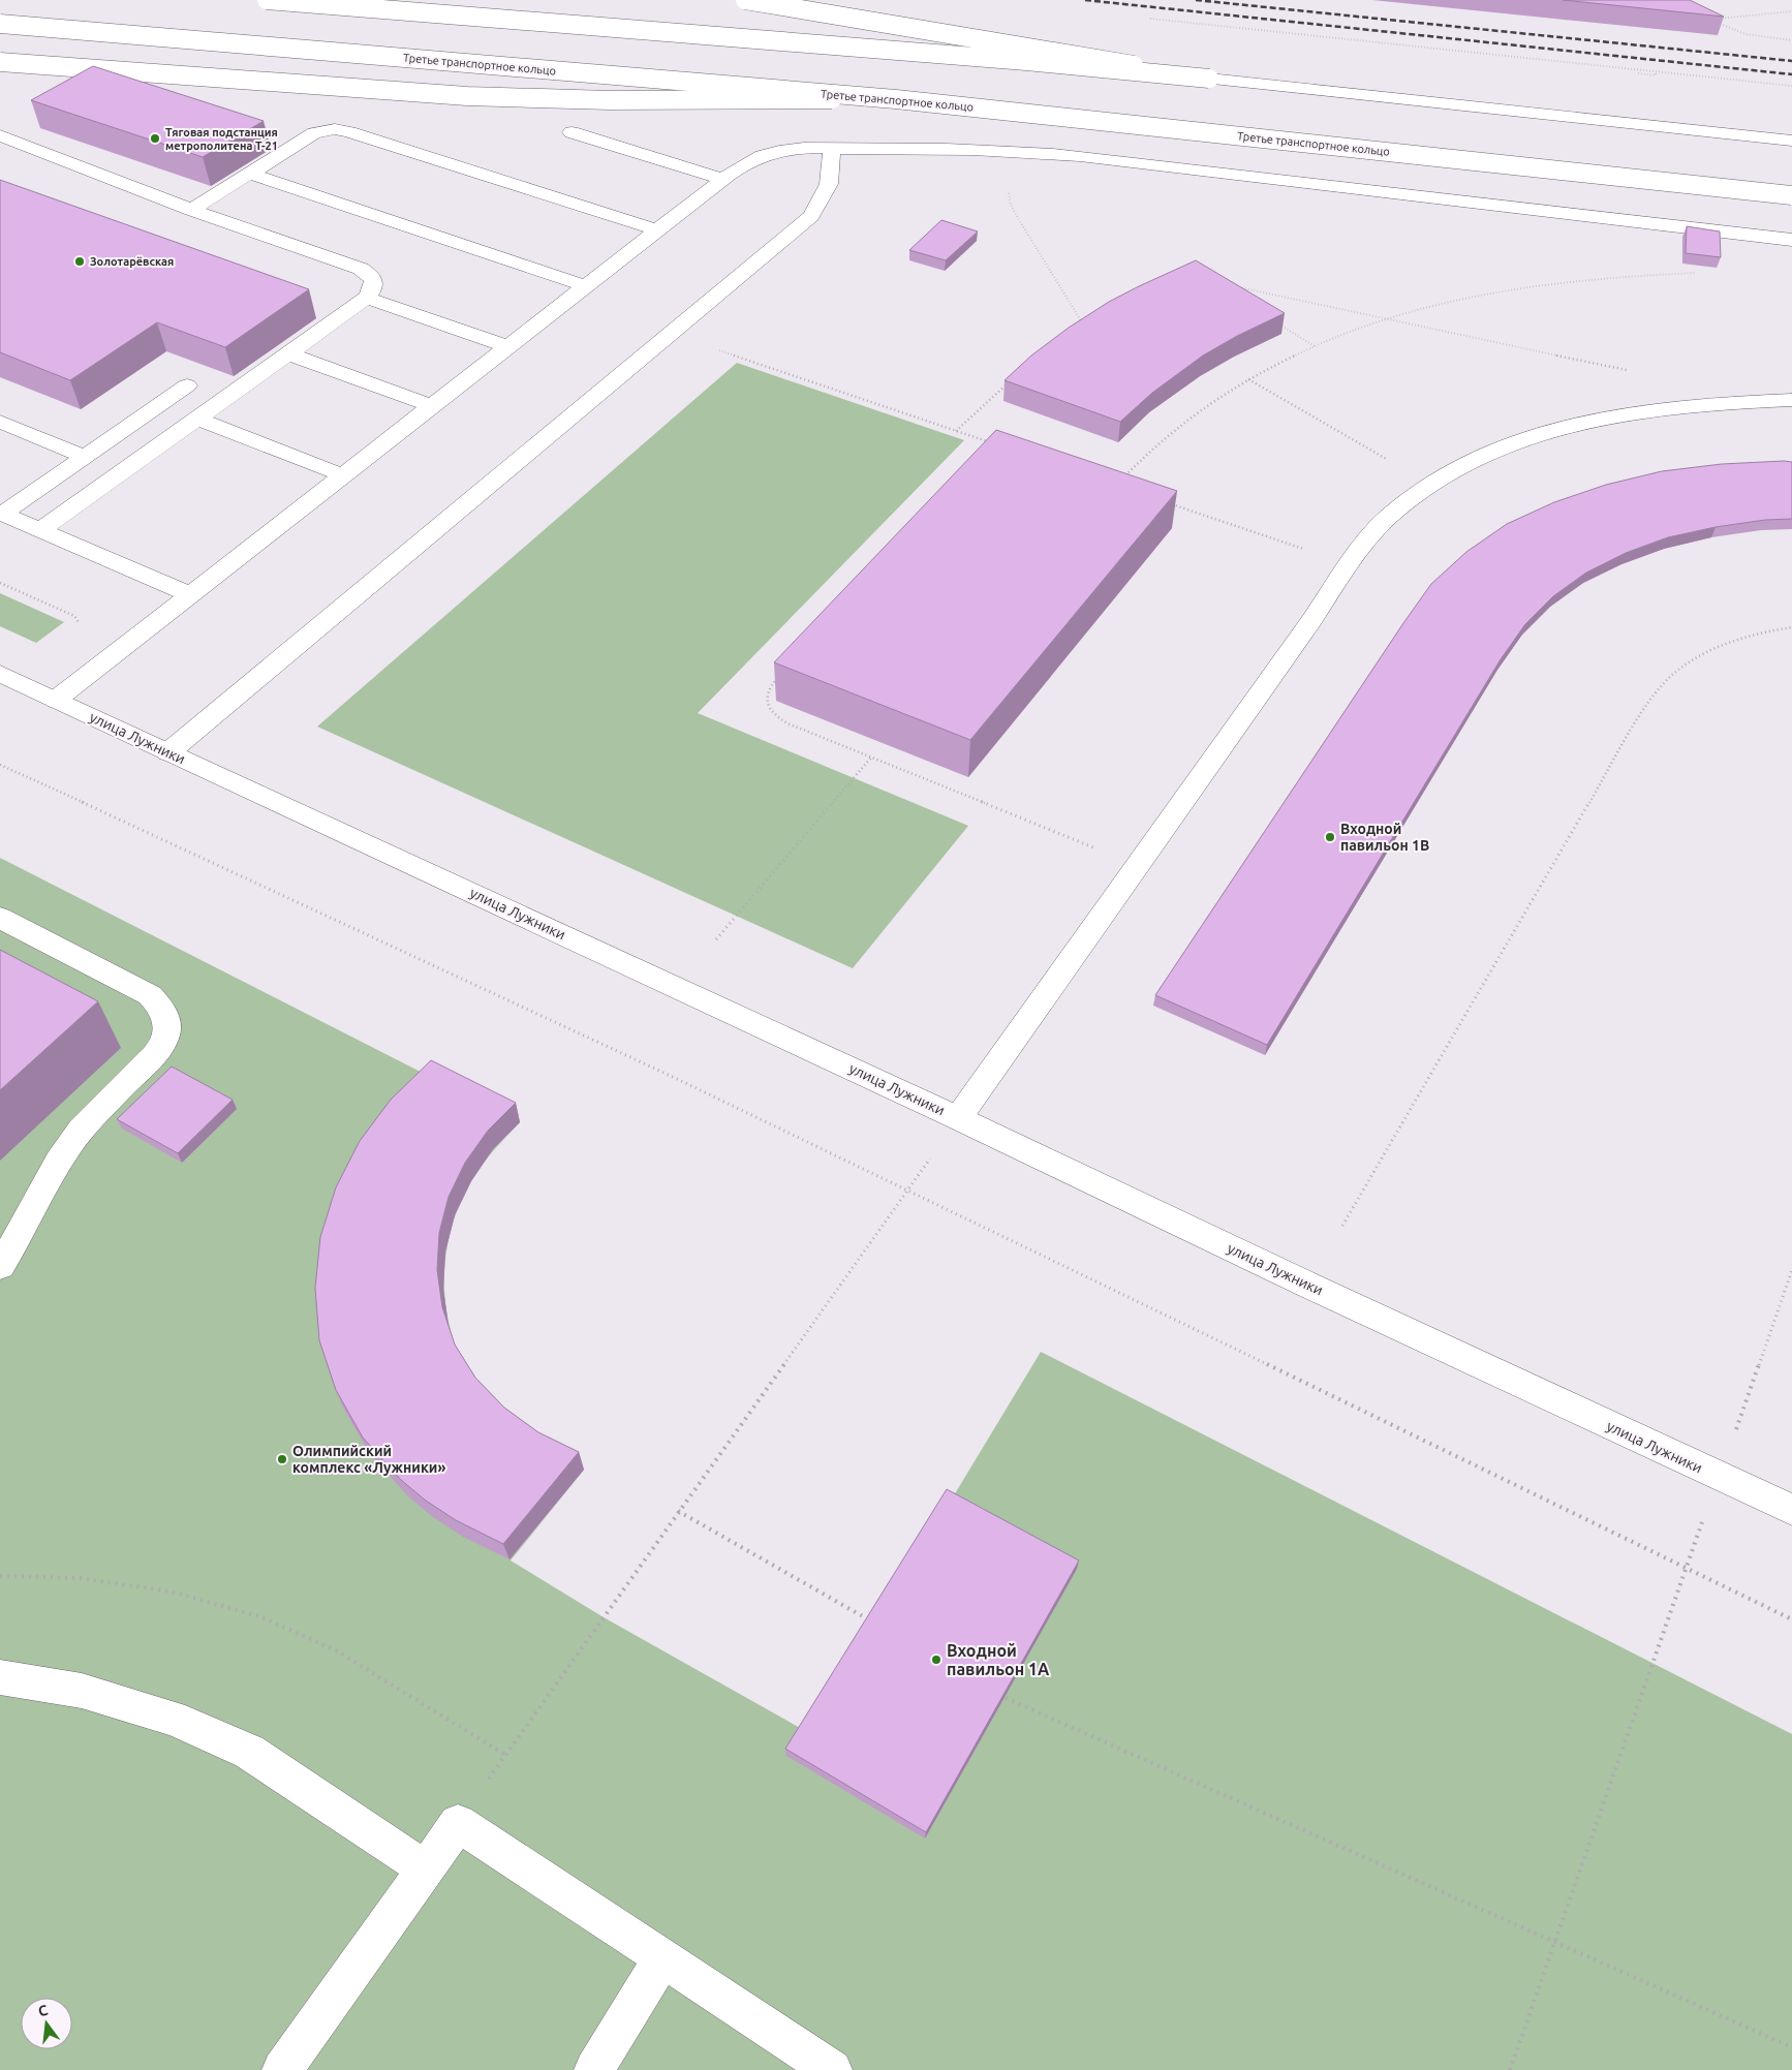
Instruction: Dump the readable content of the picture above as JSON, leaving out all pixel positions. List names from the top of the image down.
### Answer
{
  "streets": {
    "main road": ["Третье транспортное кольцо", "улица Лужники"]
  },
  "places": [
    "Тяговая подстанция метрополитена Т-21",
    "Золотарёвская",
    "Входной павильон 1B",
    "Олимпийский комплекс «Лужники»",
    "Входной павильон 1A"
  ],
  "north": "top"
}
